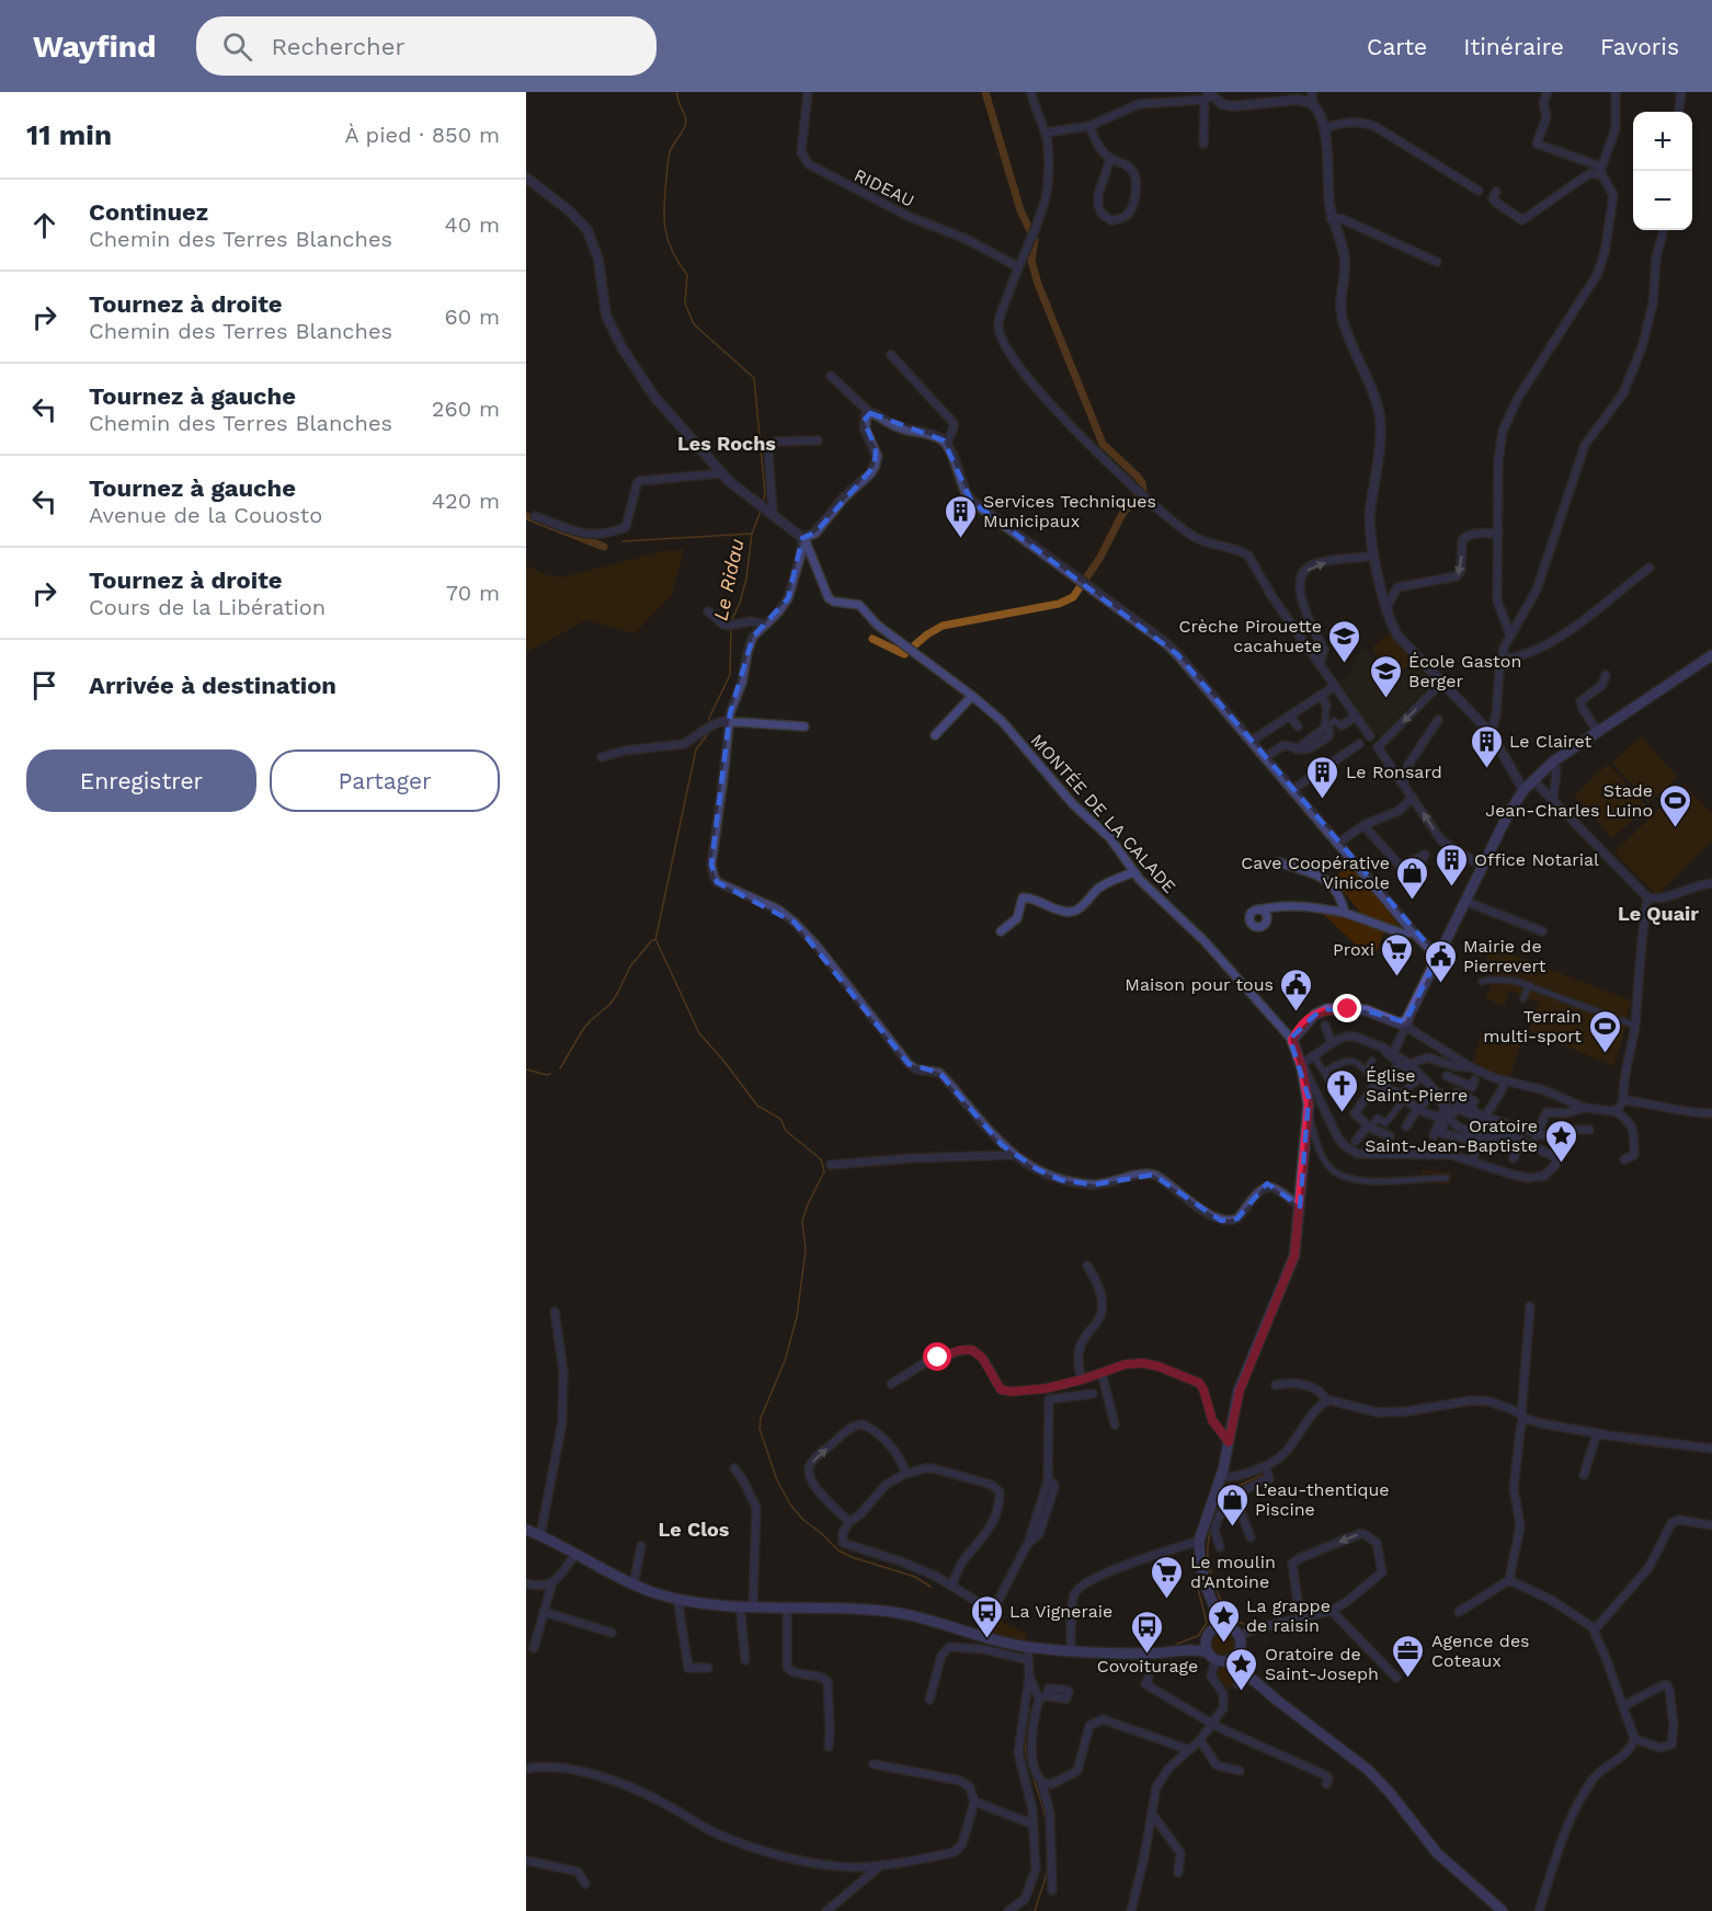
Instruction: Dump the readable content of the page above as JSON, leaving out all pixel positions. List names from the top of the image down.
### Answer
{
  "streets": {
    "street": ["RIDEAU", "MONTÉE DE LA CALADE"]
  },
  "districts": ["Les Rochs", "Le Quair", "Le Clos"],
  "water": ["Le Ridau"],
  "places": {
    "building": [
      "Services Techniques Municipaux",
      "Le Clairet",
      "Le Ronsard",
      "Office Notarial"
    ],
    "school or university": ["Crèche Pirouette cacahuete", "École Gaston Berger"],
    "sports": ["Stade Jean-Charles Luino", "Terrain multi-sport"],
    "shop": ["Cave Coopérative Vinicole", "L’eau-thentique Piscine"],
    "supermarket": ["Proxi", "Le moulin d'Antoine"],
    "public building": ["Mairie de Pierrevert", "Maison pour tous"],
    "church": ["Église Saint-Pierre"],
    "place": ["Oratoire Saint-Jean-Baptiste", "La grappe de raisin", "Oratoire de Saint-Joseph"],
    "bus stop": ["La Vigneraie", "Covoiturage"],
    "office": ["Agence des Coteaux"]
  },
  "page": {
    "header": "Wayfind",
    "search": "Rechercher",
    "nav": ["Carte", "Itinéraire", "Favoris"],
    "heading": ["11 min", "À pied · 850 m"],
    "map_buttons": ["+", "−"],
    "list": [
      ["Continuez", "Chemin des Terres Blanches", "40 m"],
      ["Tournez à droite", "Chemin des Terres Blanches", "60 m"],
      ["Tournez à gauche", "Chemin des Terres Blanches", "260 m"],
      ["Tournez à gauche", "Avenue de la Couosto", "420 m"],
      ["Tournez à droite", "Cours de la Libération", "70 m"],
      "Arrivée à destination"
    ],
    "buttons": ["Enregistrer", "Partager"]
  }
}
